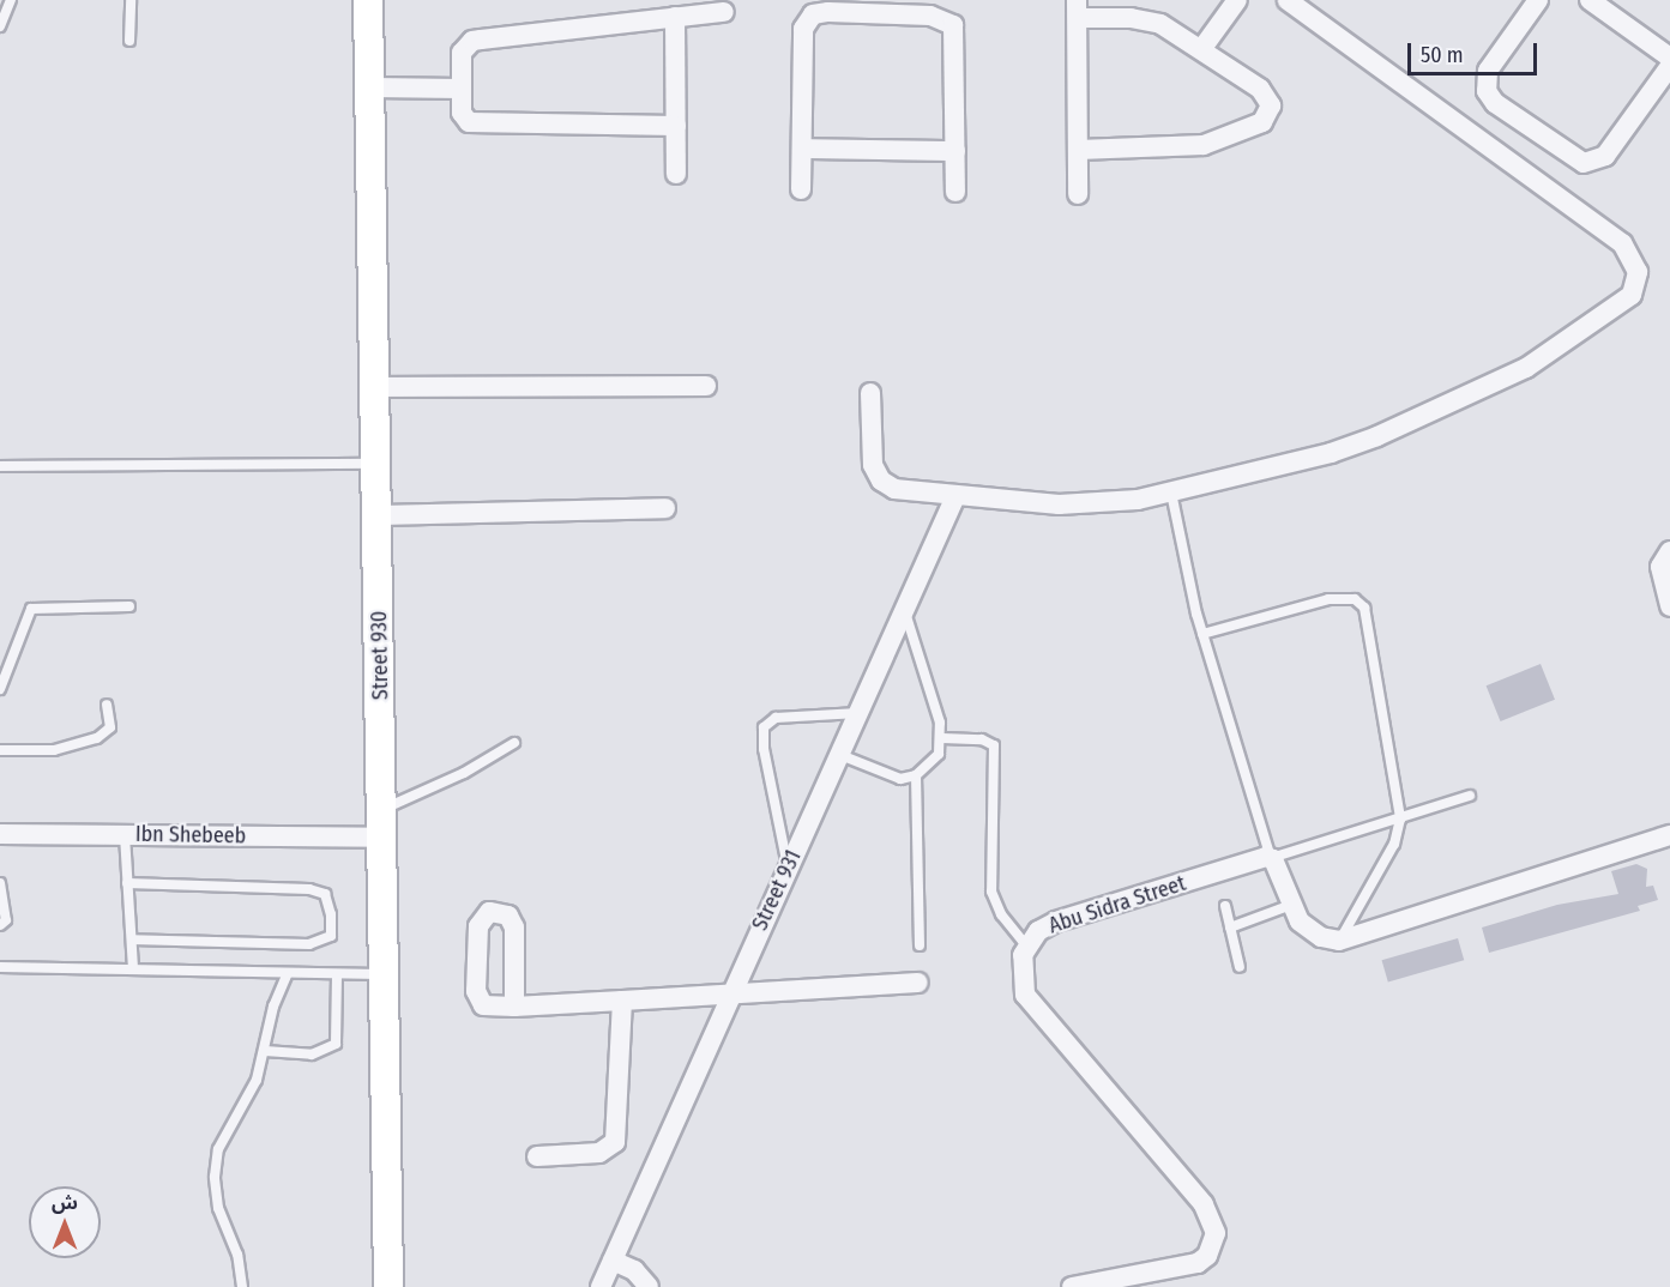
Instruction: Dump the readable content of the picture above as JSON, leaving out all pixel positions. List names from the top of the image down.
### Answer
{
  "streets": {
    "street": [
      "Street 930",
      "Ibn Shebeeb",
      "Street 931",
      "Abu Sidra Street"
    ]
  },
  "crossings": [
    ["Street 930", "Ibn Shebeeb"]
  ],
  "scale_bar": "50 m",
  "north": "top"
}
